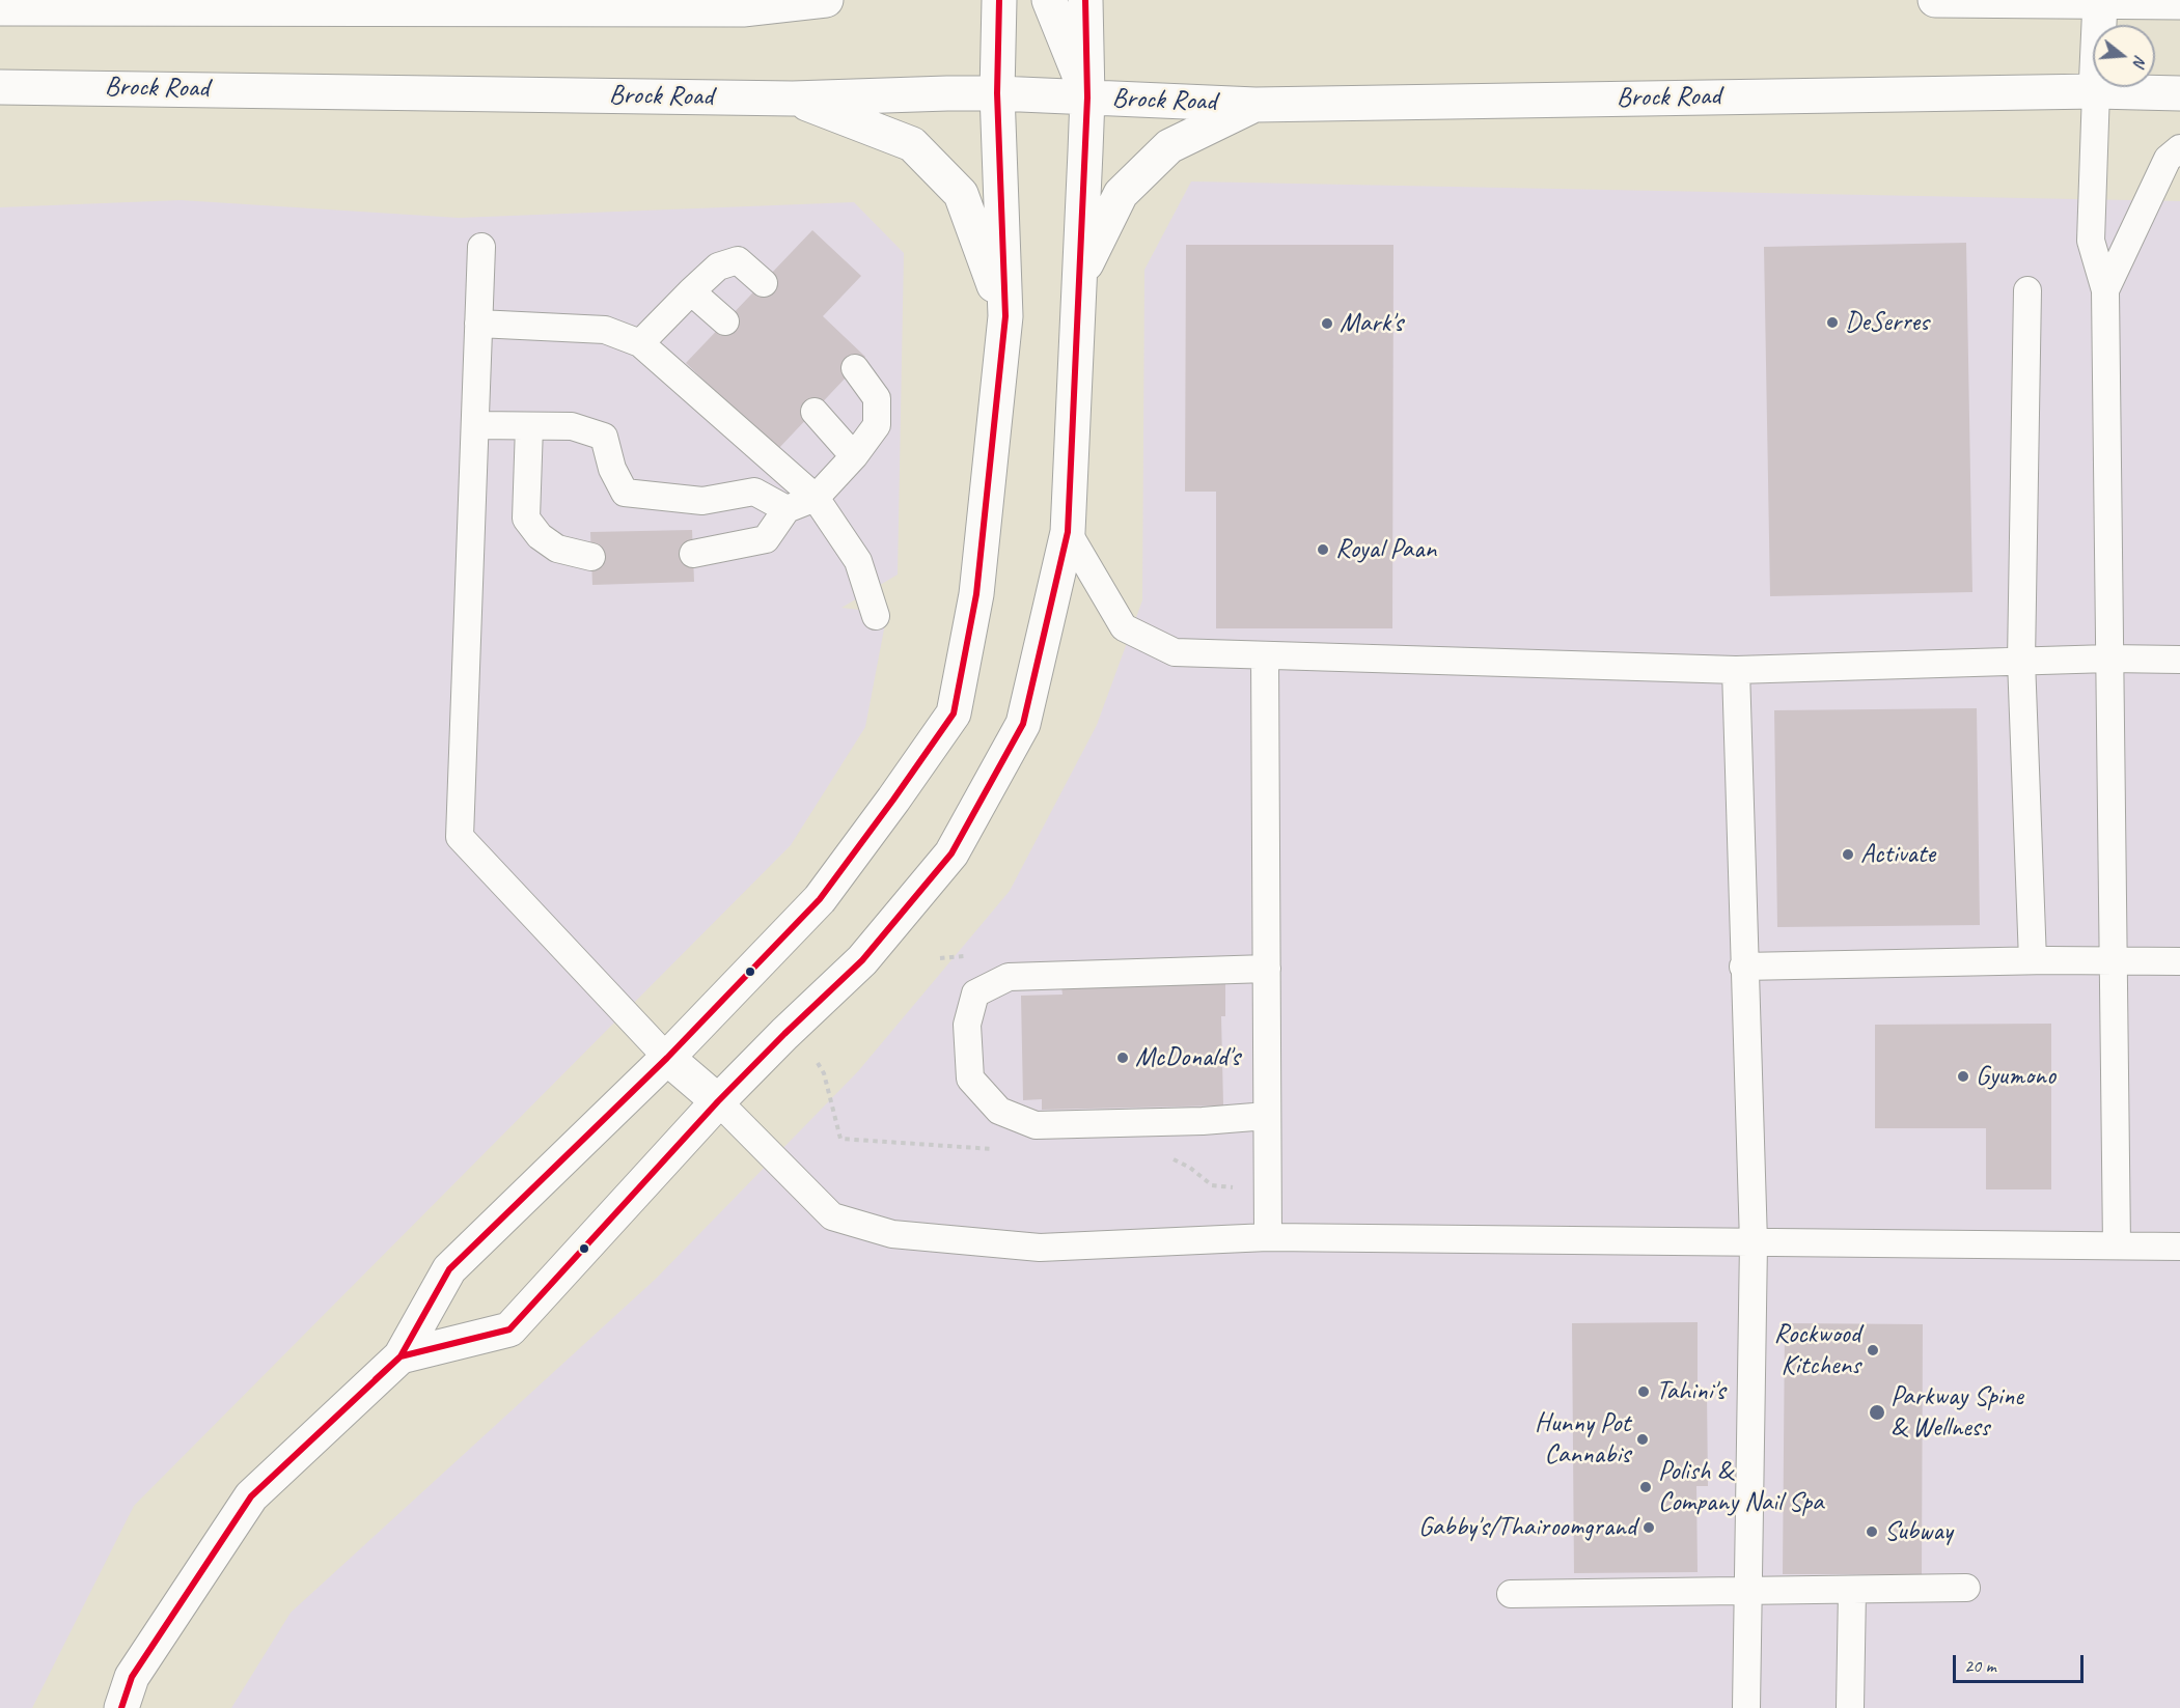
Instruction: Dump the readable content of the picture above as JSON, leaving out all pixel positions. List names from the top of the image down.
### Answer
{
  "streets": {
    "main road": ["Brock Road"]
  },
  "places": [
    "DeSerres",
    "Mark's",
    "Royal Paan",
    "Activate",
    "McDonald's",
    "Gyumono",
    "Rockwood Kitchens",
    "Tahini's",
    "Parkway Spine & Wellness",
    "Hunny Pot Cannabis",
    "Polish & Company Nail Spa",
    "Gabby's/Thairoomgrand",
    "Subway"
  ],
  "scale_bar": "20 m",
  "north": "right"
}
